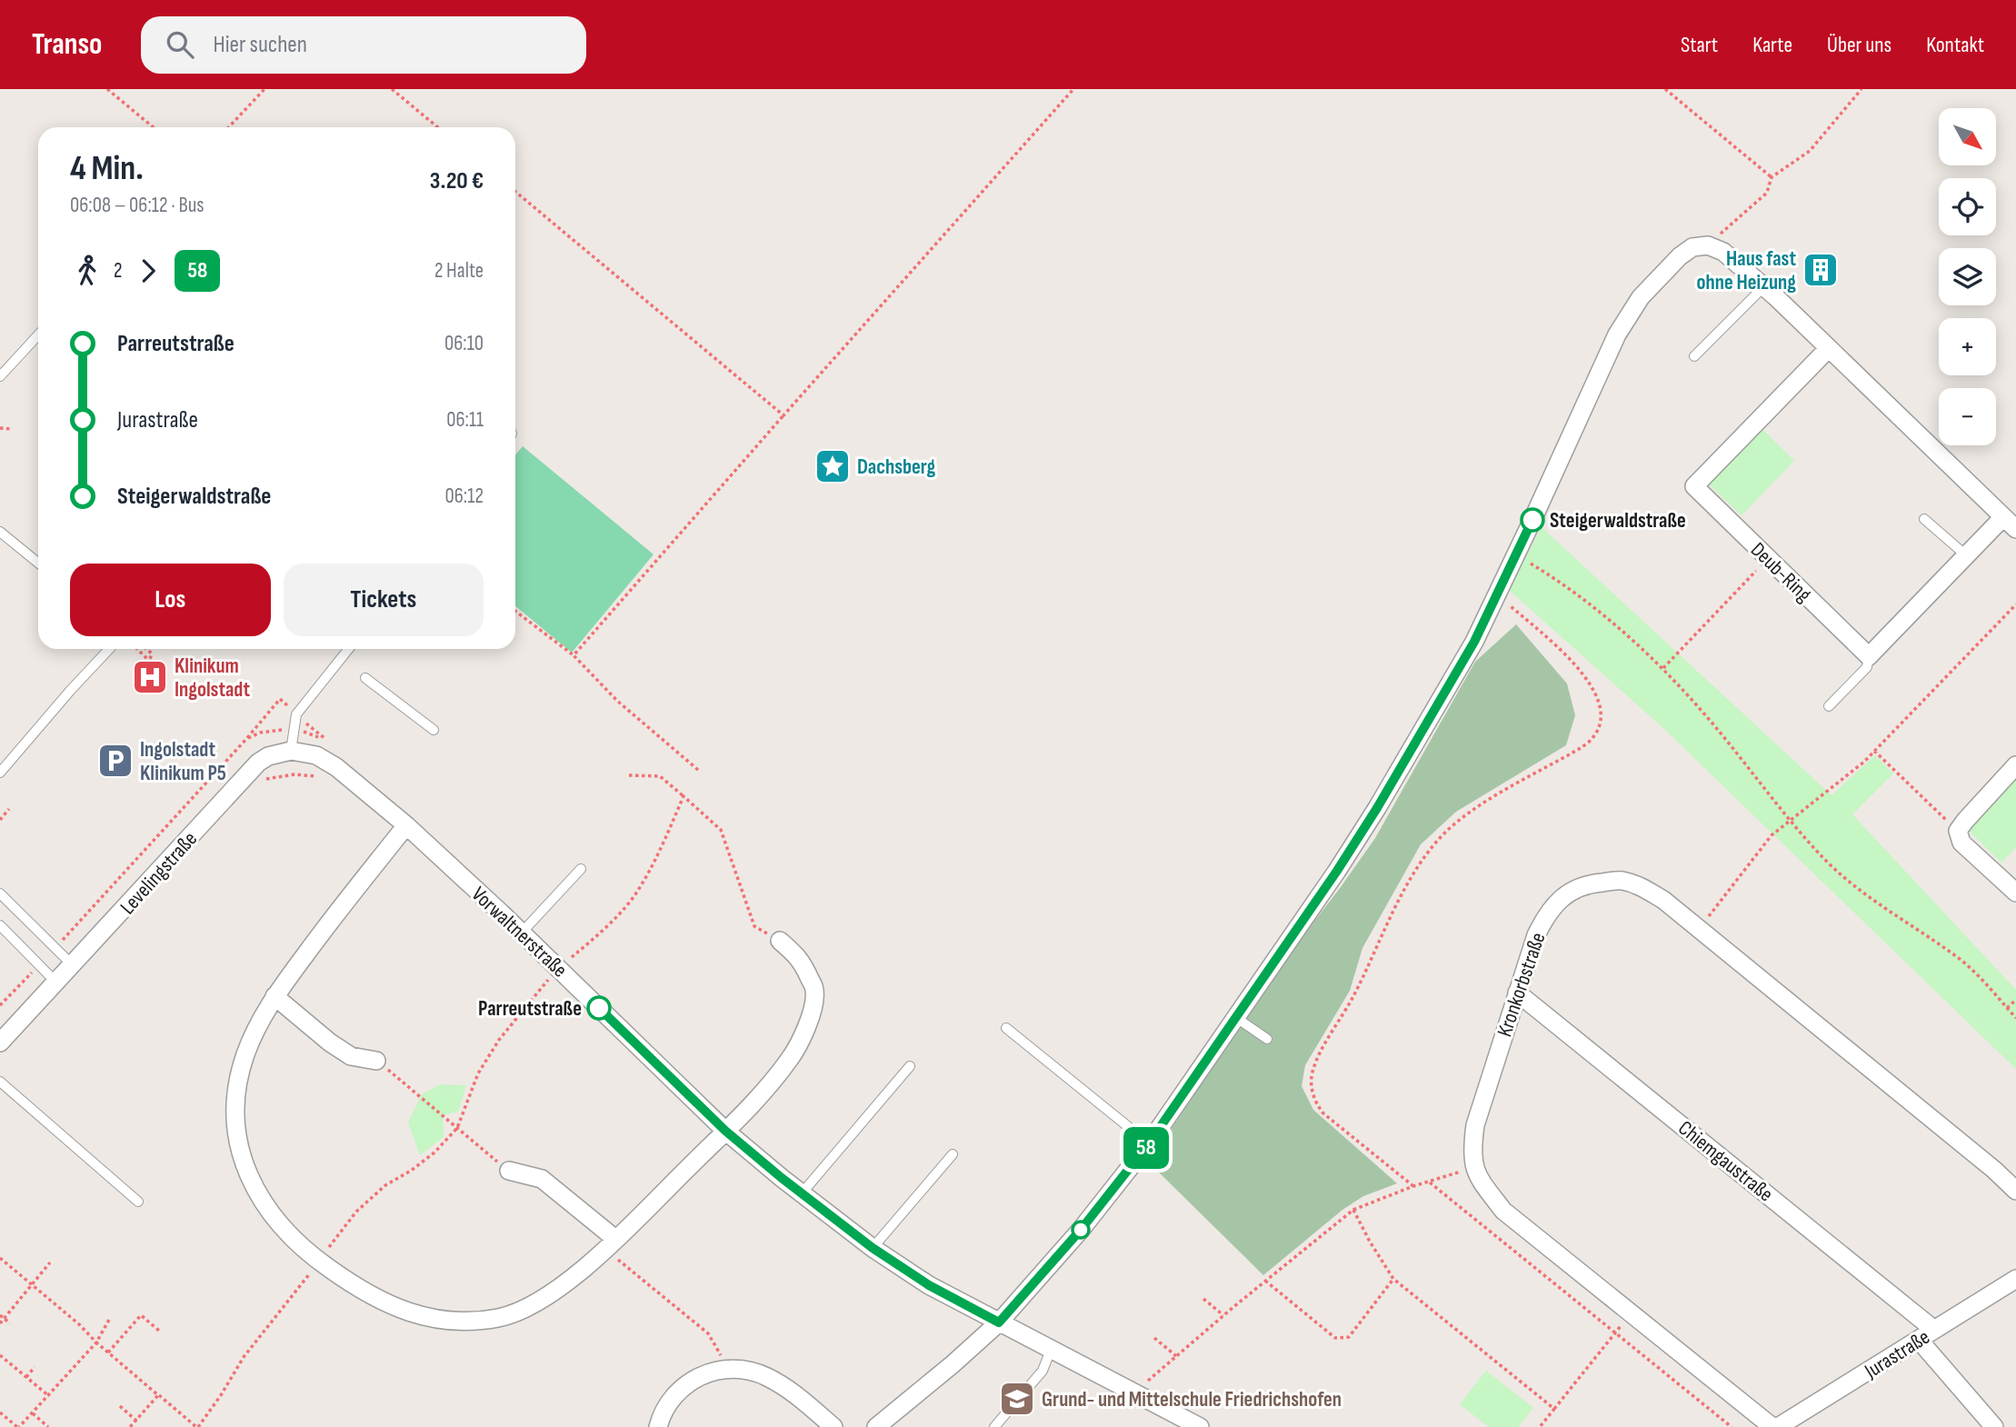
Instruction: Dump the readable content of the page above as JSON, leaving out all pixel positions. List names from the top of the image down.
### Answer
{
  "streets": {
    "street": [
      "Deub-Ring",
      "Levelingstraße",
      "Vorwaltnerstraße",
      "Kronkorbstraße",
      "Chiemgaustraße",
      "Jurastraße"
    ]
  },
  "crossings": [
    ["Kronkorbstraße", "Chiemgaustraße"],
    ["Chiemgaustraße", "Jurastraße"]
  ],
  "places": {
    "building": ["Haus fast ohne Heizung"],
    "place": ["Dachsberg"],
    "other": ["Steigerwaldstraße", "Parreutstraße"],
    "hospital": ["Klinikum Ingolstadt"],
    "parking": ["Ingolstadt Klinikum P5"],
    "school or university": ["Grund- und Mittelschule Friedrichshofen"]
  },
  "lines": ["bus line 58"],
  "north": "bottom right",
  "page": {
    "header": "Transo",
    "search": "Hier suchen",
    "nav": [
      "Start",
      "Karte",
      "Über uns",
      "Kontakt"
    ],
    "on_map": "58",
    "map_buttons": ["+", "−"],
    "heading": ["4 Min.", "06:08 – 06:12 · Bus", "3.20 €"],
    "legs": ["2", "58", "2 Halte"],
    "list": [
      {
        "name": "Parreutstraße",
        "value": "06:10"
      },
      {
        "name": "Jurastraße",
        "value": "06:11"
      },
      {
        "name": "Steigerwaldstraße",
        "value": "06:12"
      }
    ],
    "buttons": ["Los", "Tickets"]
  }
}
